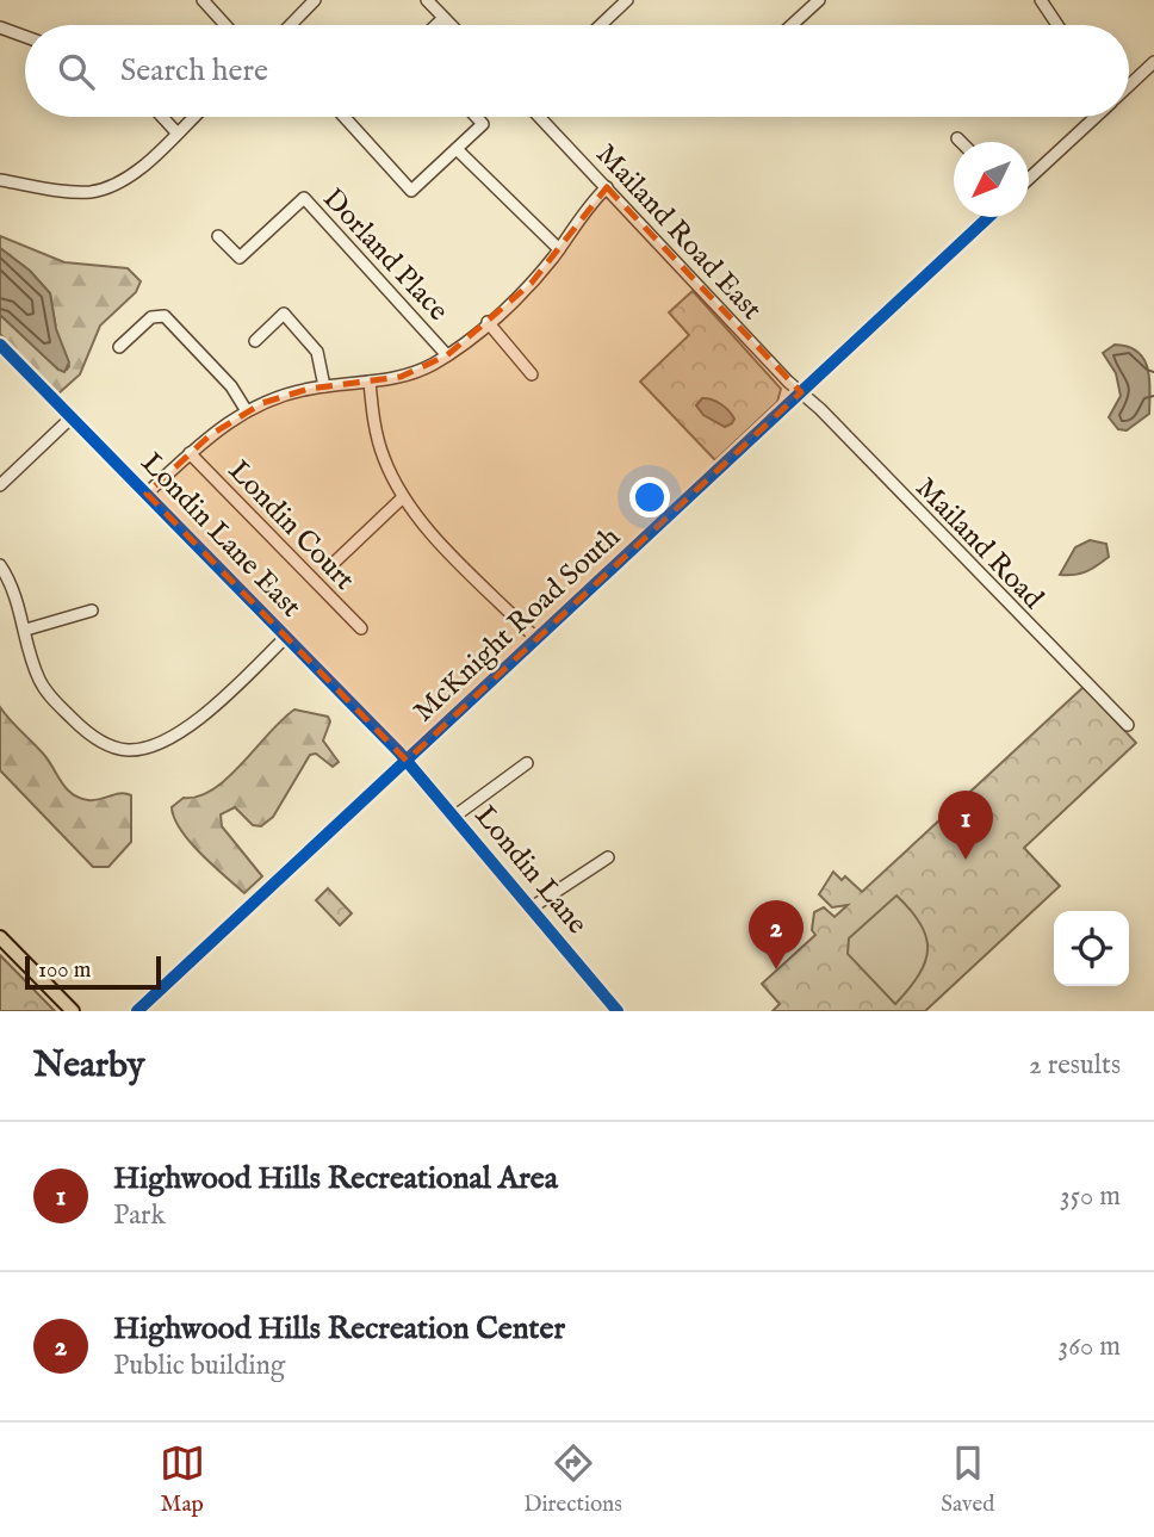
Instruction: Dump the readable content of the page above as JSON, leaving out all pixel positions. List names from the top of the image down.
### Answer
{
  "streets": {
    "street": [
      "Mailand Road East",
      "Dorland Place",
      "Londin Court",
      "Londin Lane East",
      "Mailand Road",
      "McKnight Road South",
      "Londin Lane"
    ]
  },
  "crossings": [
    ["Mailand Road East", "Mailand Road"],
    ["Mailand Road East", "McKnight Road South"],
    ["Londin Lane East", "McKnight Road South"],
    ["Londin Lane East", "Londin Lane"],
    ["Mailand Road", "McKnight Road South"],
    ["McKnight Road South", "Londin Lane"]
  ],
  "scale_bar": "100 m",
  "north": "bottom left",
  "page": {
    "search": "Search here",
    "pins": ["1", "2"],
    "scale": "100 m",
    "heading": ["Nearby", "2 results"],
    "list": [
      {
        "mark": "1",
        "name": "Highwood Hills Recreational Area",
        "note": "Park",
        "value": "350 m"
      },
      {
        "mark": "2",
        "name": "Highwood Hills Recreation Center",
        "note": "Public building",
        "value": "360 m"
      }
    ],
    "nav": ["Map", "Directions", "Saved"]
  }
}
